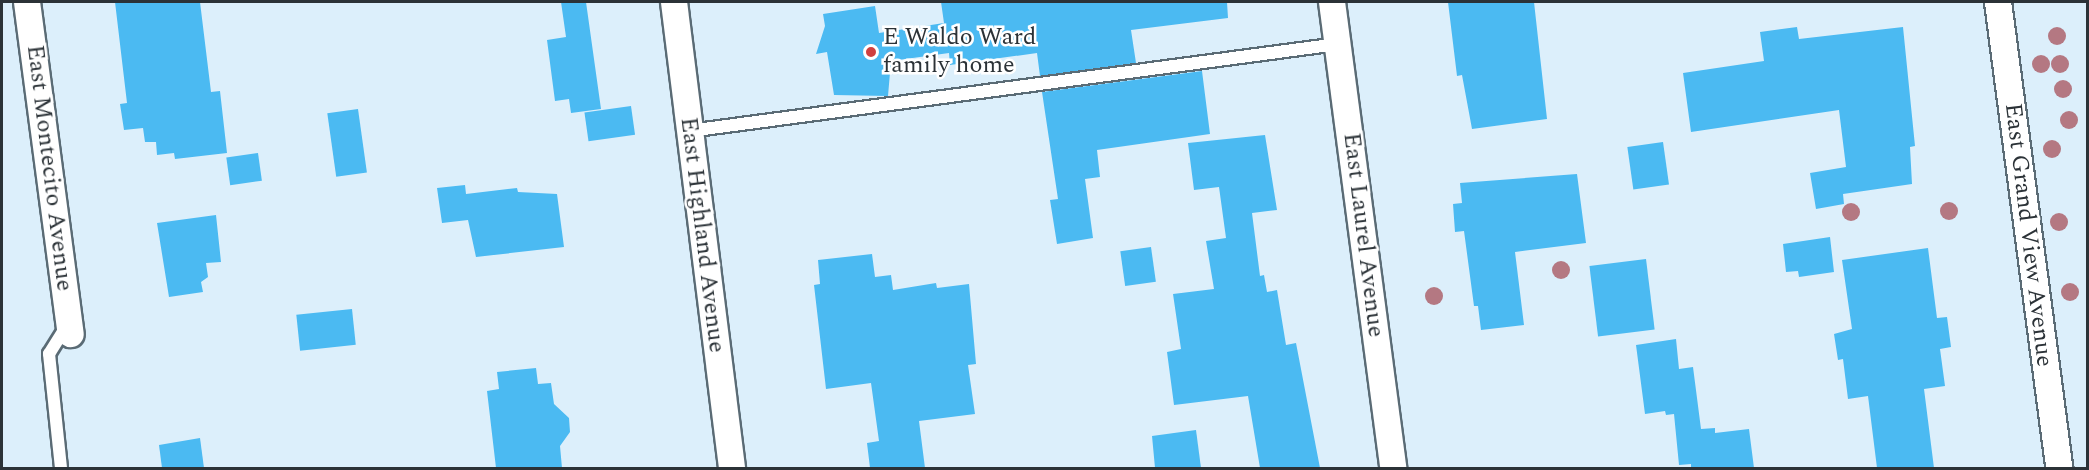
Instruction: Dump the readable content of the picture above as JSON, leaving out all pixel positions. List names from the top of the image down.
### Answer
{
  "streets": {
    "street": [
      "East Montecito Avenue",
      "East Highland Avenue",
      "East Laurel Avenue",
      "East Grand View Avenue"
    ]
  },
  "places": ["E Waldo Ward family home"]
}
